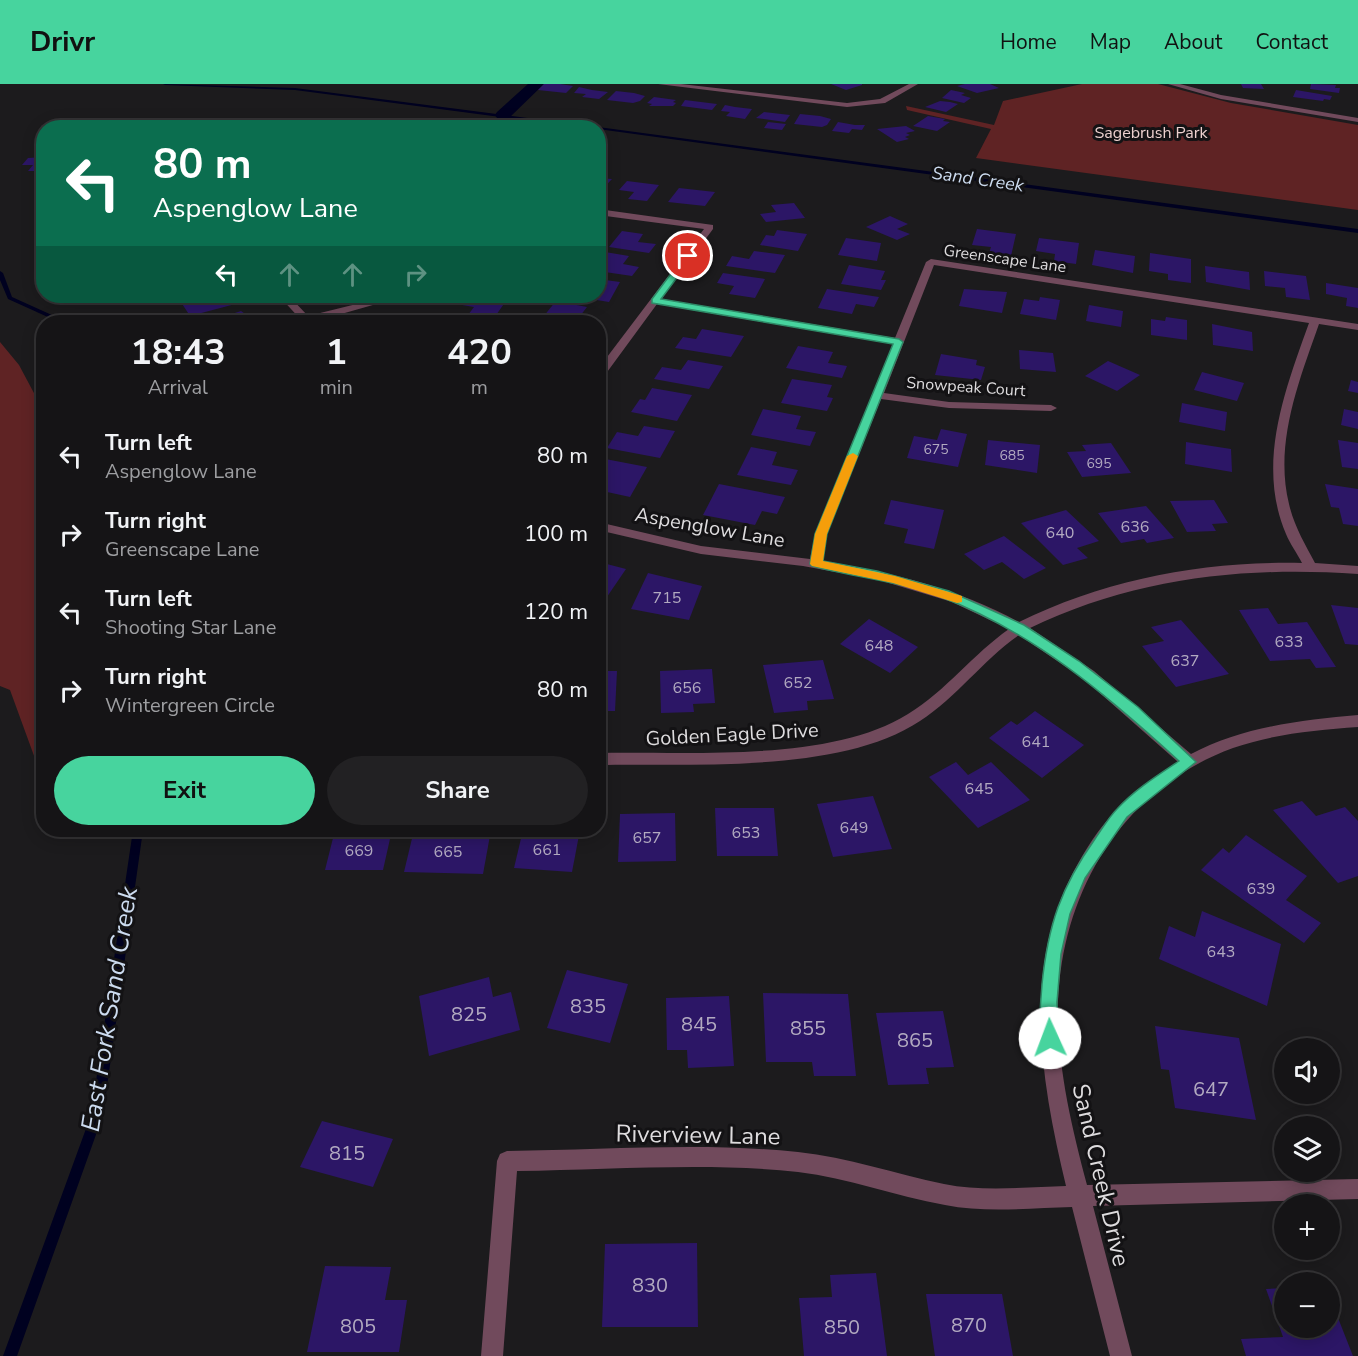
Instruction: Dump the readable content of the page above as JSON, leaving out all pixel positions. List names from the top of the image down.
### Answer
{
  "streets": {
    "street": [
      "Greenscape Lane",
      "Snowpeak Court",
      "Aspenglow Lane",
      "Golden Eagle Drive",
      "Riverview Lane",
      "Sand Creek Drive"
    ]
  },
  "crossings": [
    ["Greenscape Lane", "Snowpeak Court"],
    ["Greenscape Lane", "Aspenglow Lane"],
    ["Aspenglow Lane", "Golden Eagle Drive"],
    ["Aspenglow Lane", "Sand Creek Drive"],
    ["Riverview Lane", "Sand Creek Drive"]
  ],
  "water": ["Sand Creek", "East Fork Sand Creek"],
  "parks": ["Sagebrush Park"],
  "house_numbers": [
    "675",
    "685",
    "695",
    "636",
    "640",
    "715",
    "633",
    "648",
    "637",
    "652",
    "656",
    "641",
    "645",
    "649",
    "653",
    "657",
    "661",
    "669",
    "665",
    "639",
    "643",
    "835",
    "825",
    "845",
    "855",
    "865",
    "647",
    "815",
    "830",
    "870",
    "805",
    "850"
  ],
  "page": {
    "header": "Drivr",
    "nav": [
      "Home",
      "Map",
      "About",
      "Contact"
    ],
    "turn": ["80 m", "Aspenglow Lane"],
    "eta": [
      "18:43",
      "Arrival",
      "1",
      "min",
      "420",
      "m"
    ],
    "list": [
      {
        "name": "Turn left",
        "note": "Aspenglow Lane",
        "value": "80 m"
      },
      {
        "name": "Turn right",
        "note": "Greenscape Lane",
        "value": "100 m"
      },
      {
        "name": "Turn left",
        "note": "Shooting Star Lane",
        "value": "120 m"
      },
      {
        "name": "Turn right",
        "note": "Wintergreen Circle",
        "value": "80 m"
      }
    ],
    "buttons": ["Exit", "Share"],
    "map_buttons": ["+", "−"]
  }
}
